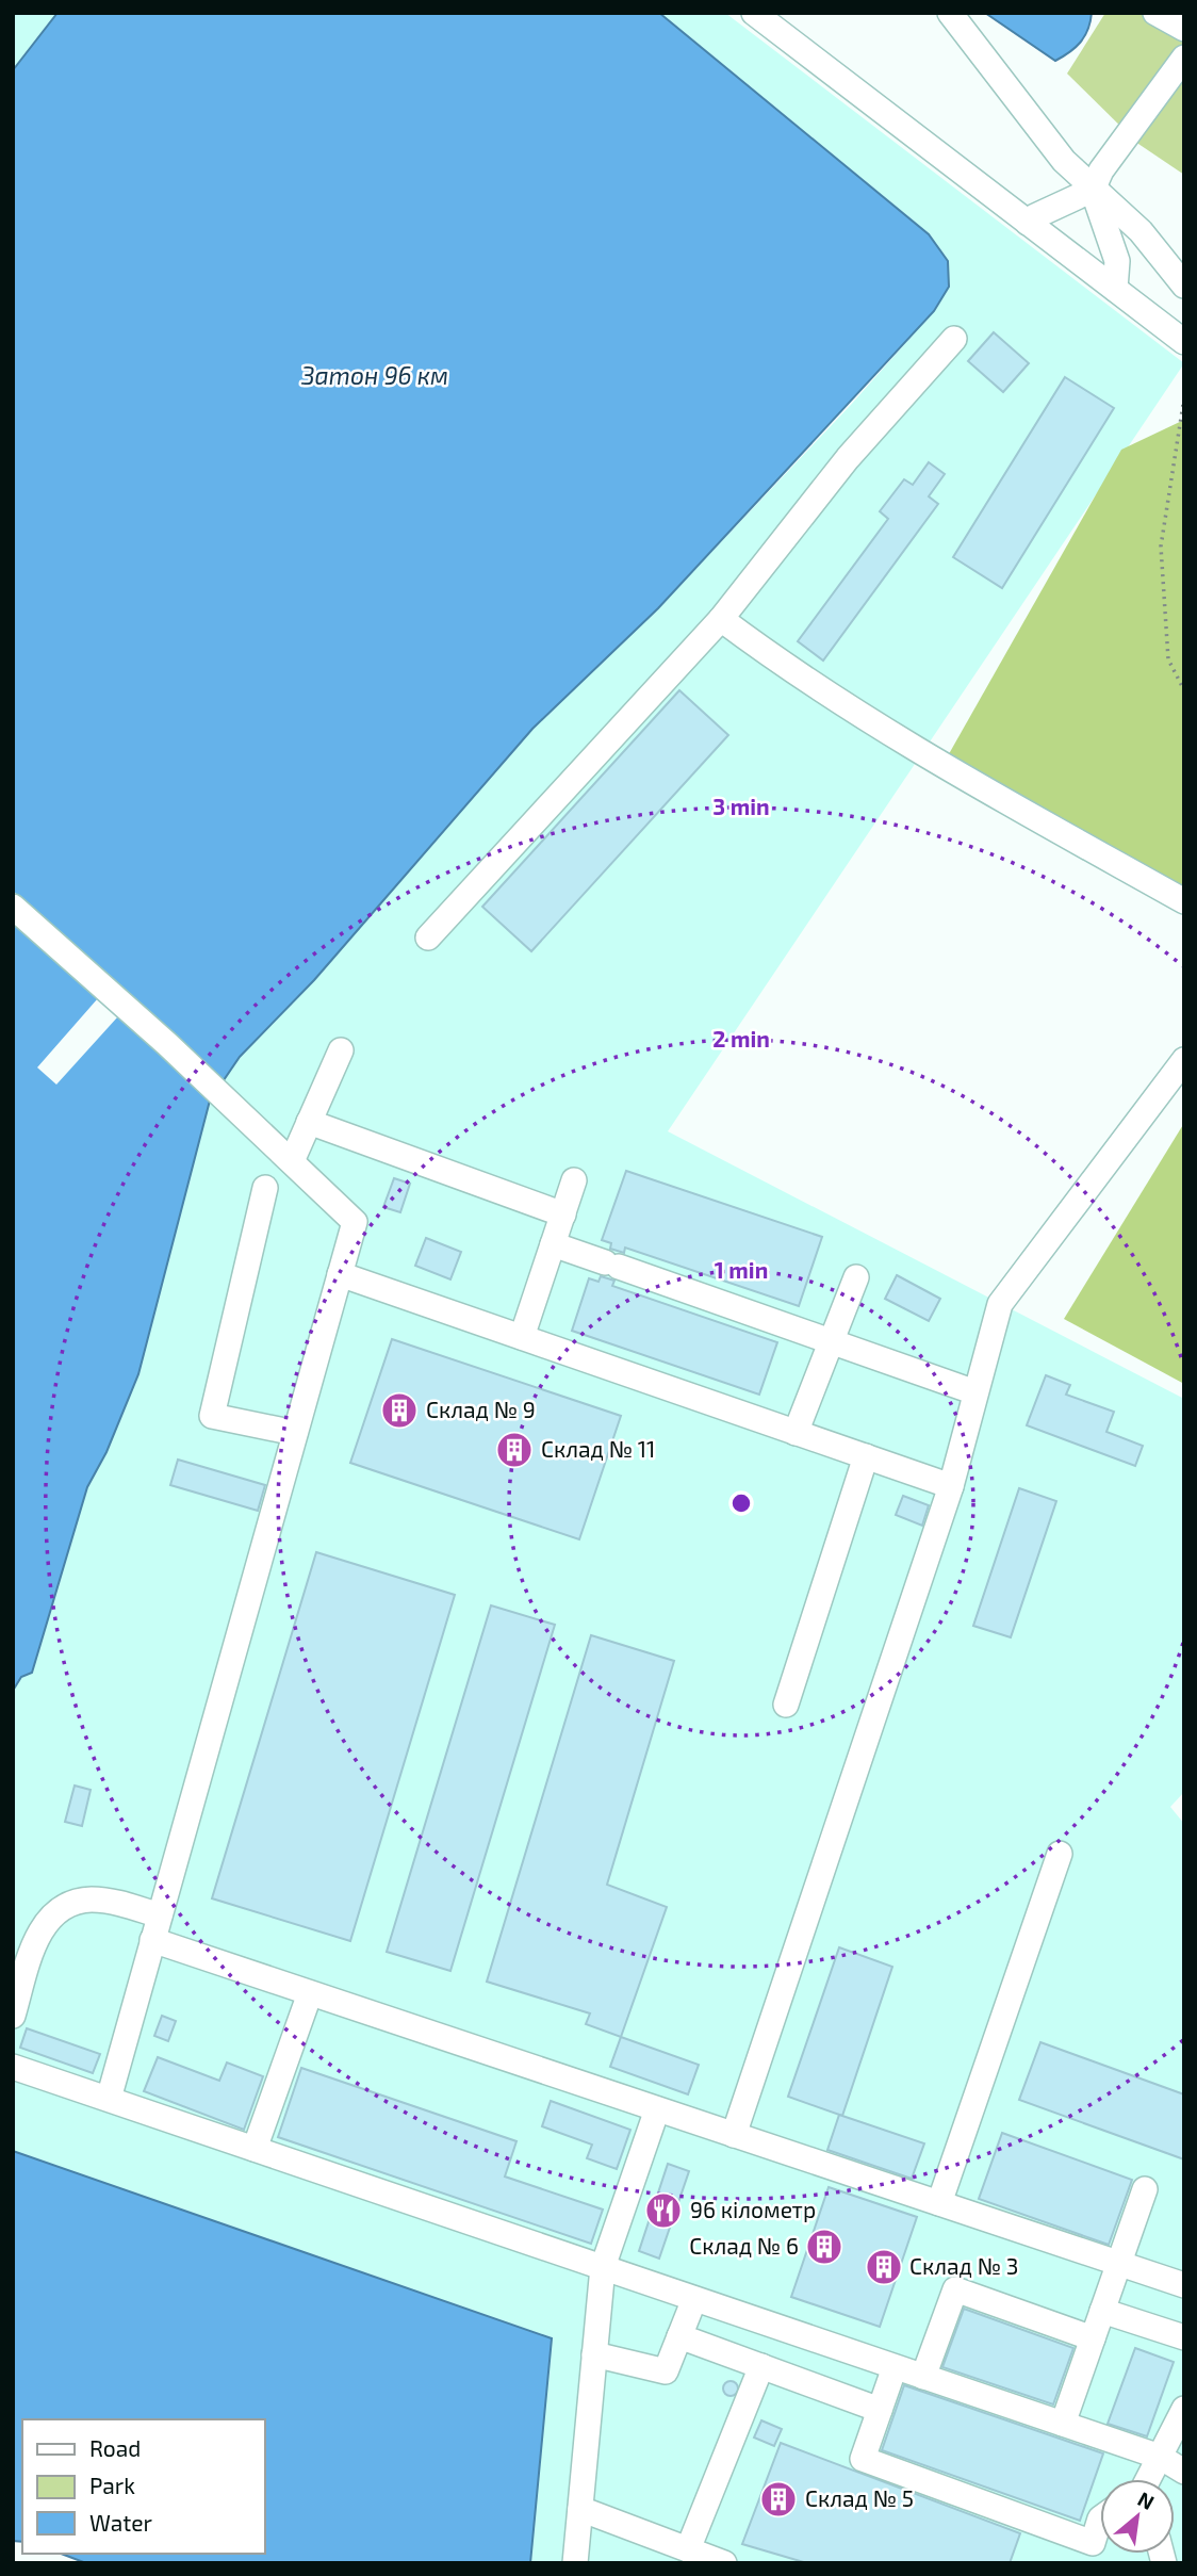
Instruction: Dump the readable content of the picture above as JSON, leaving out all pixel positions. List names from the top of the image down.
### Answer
{
  "water": ["Затон 96 км"],
  "places": {
    "building": [
      "Склад № 9",
      "Склад № 11",
      "Склад № 6",
      "Склад № 3",
      "Склад № 5"
    ],
    "restaurant": ["96 кілометр"]
  },
  "legend": ["Road", "Park", "Water"],
  "north": "top right",
  "rings": ["3 min", "2 min", "1 min"]
}
